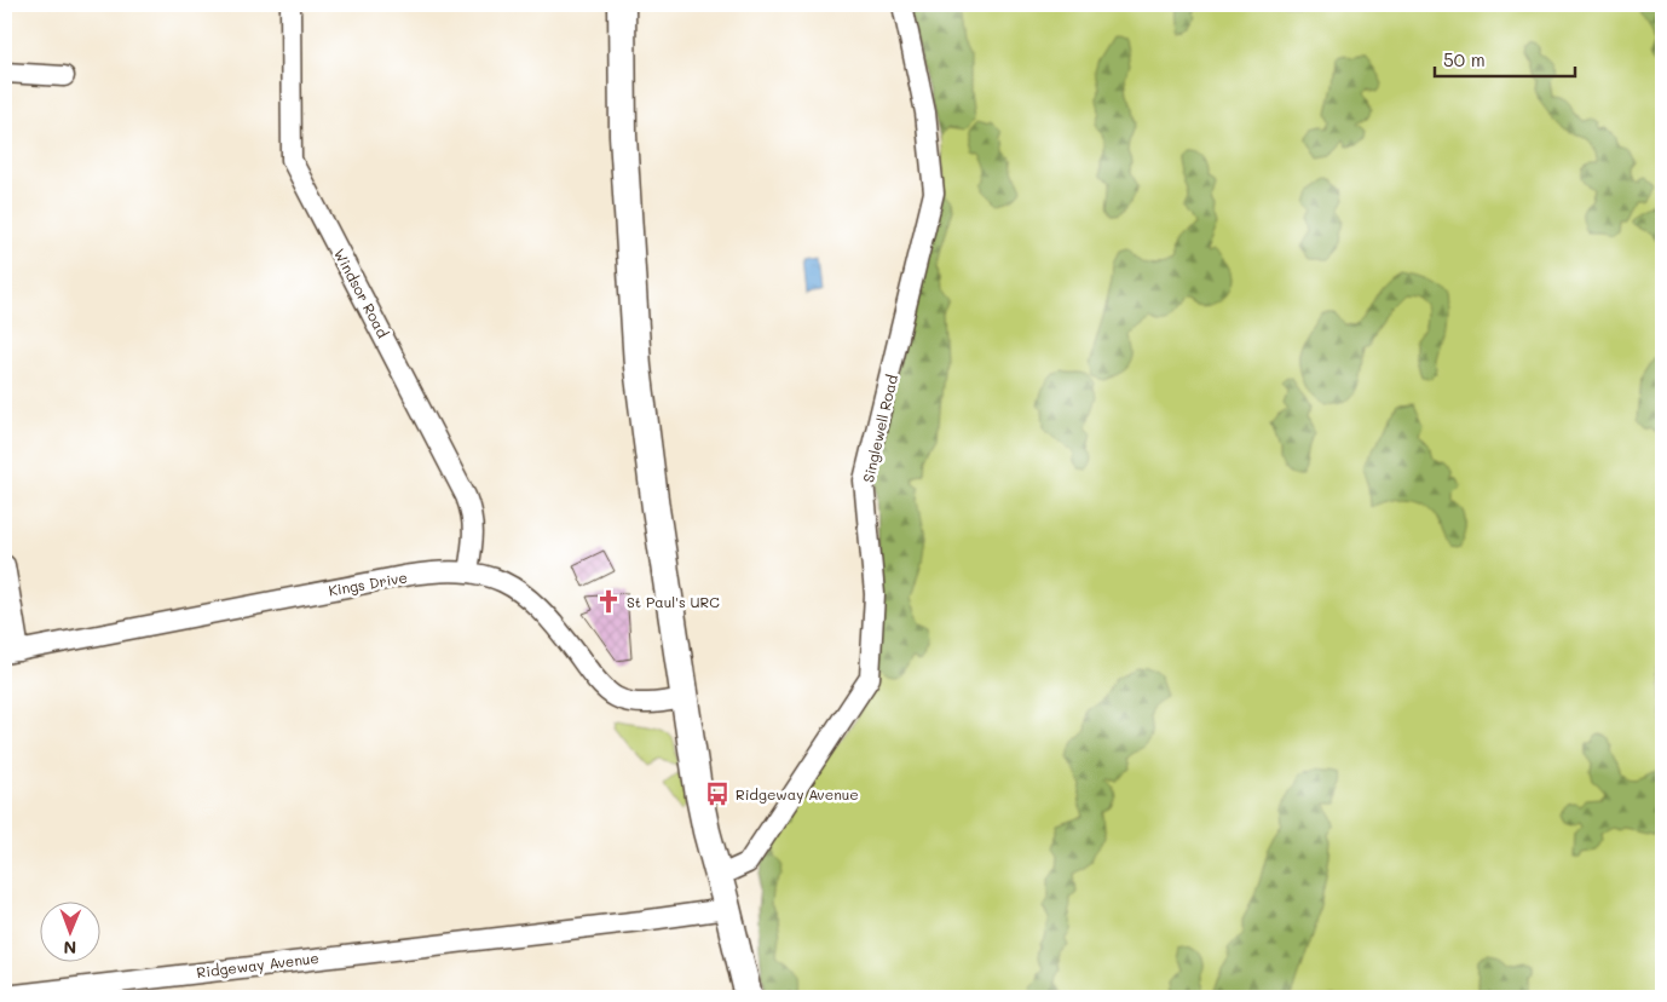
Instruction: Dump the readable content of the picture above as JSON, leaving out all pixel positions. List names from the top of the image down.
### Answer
{
  "streets": {
    "street": [
      "Windsor Road",
      "Singlewell Road",
      "Kings Drive",
      "Ridgeway Avenue"
    ]
  },
  "crossings": [
    ["Windsor Road", "Kings Drive"]
  ],
  "places": {
    "church": ["St Paul's URC"],
    "bus stop": ["Ridgeway Avenue"]
  },
  "scale_bar": "50 m",
  "north": "bottom"
}
